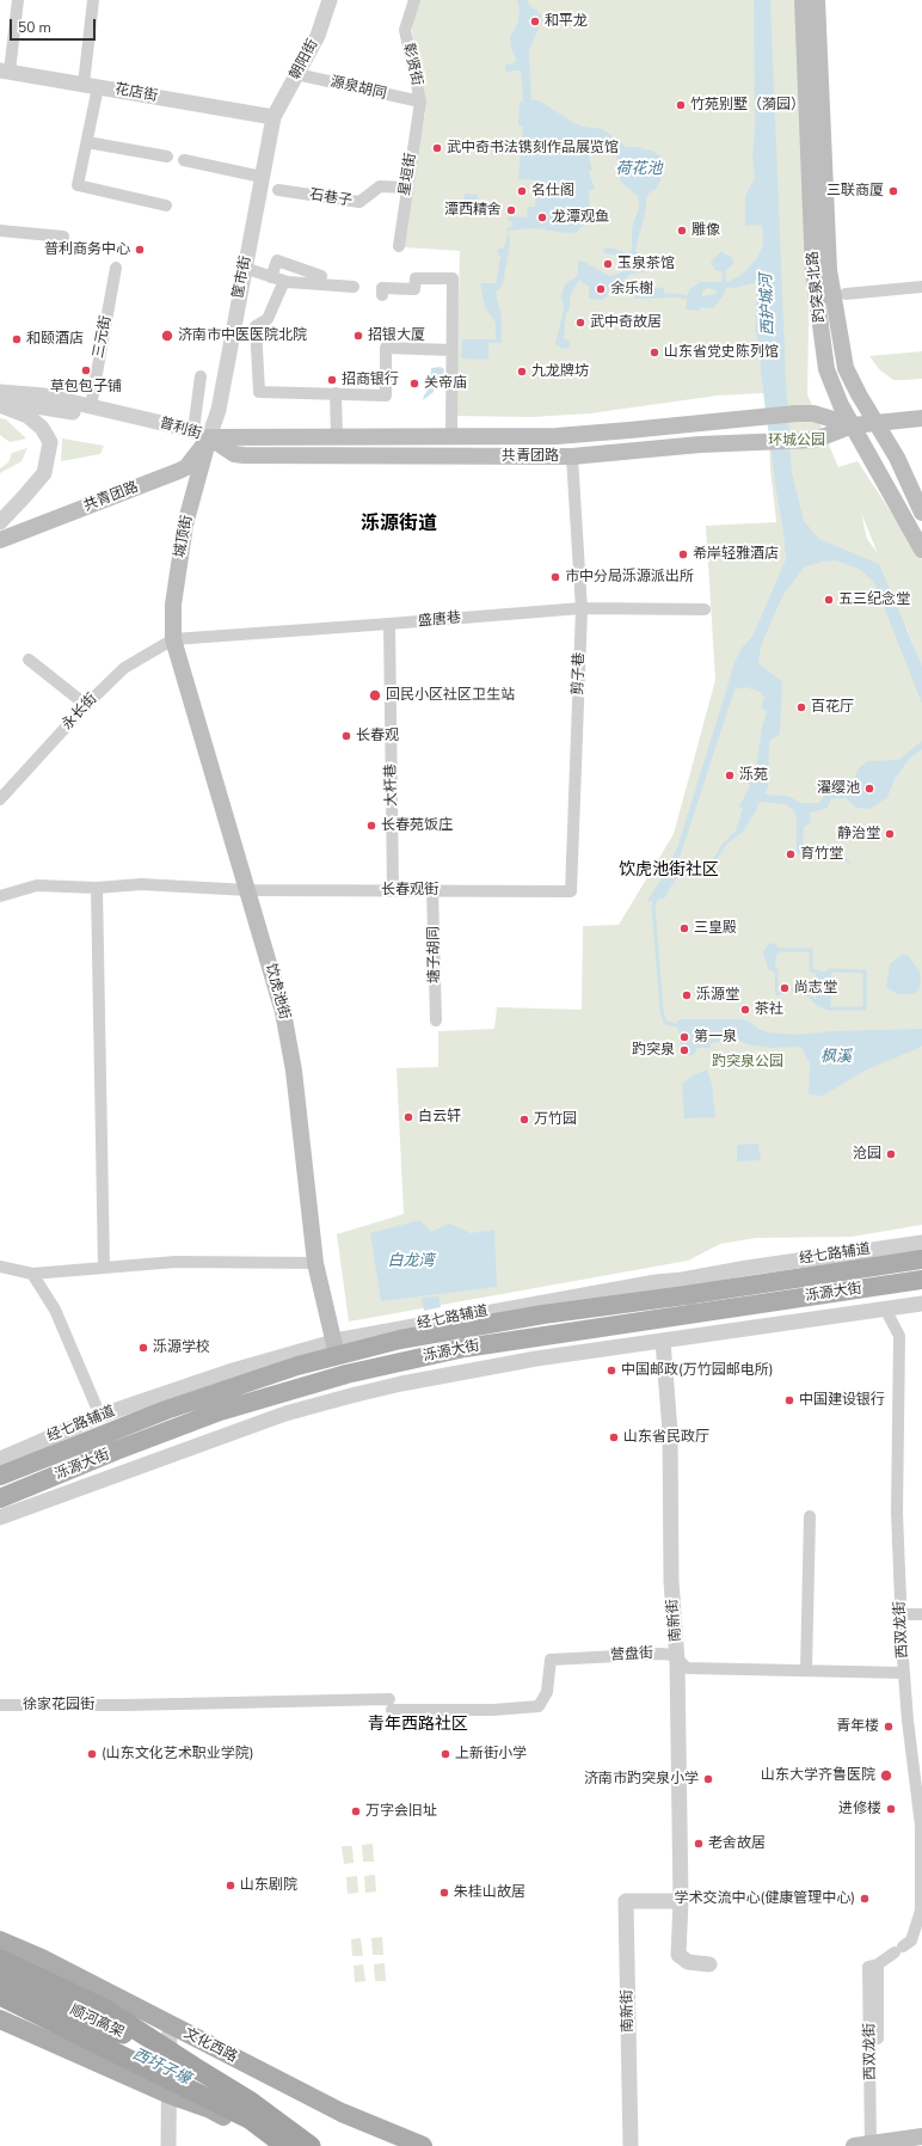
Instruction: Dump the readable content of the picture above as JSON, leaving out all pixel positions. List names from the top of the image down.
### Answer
{
  "streets": {
    "highway": ["顺河高架"],
    "main road": [
      "趵突泉北路",
      "共青团路",
      "城顶街",
      "饮虎池街",
      "泺源大街",
      "文化西路"
    ],
    "street": [
      "朝阳街",
      "彰贤街",
      "源泉胡同",
      "花店街",
      "星垣街",
      "石巷子",
      "筐市街",
      "三元街",
      "普利街",
      "盛唐巷",
      "剪子巷",
      "永长街",
      "大杆巷",
      "长春观街",
      "塘子胡同",
      "经七路辅道",
      "南新街",
      "西双龙街",
      "营盘街",
      "徐家花园街"
    ]
  },
  "crossings": [
    ["朝阳街", "源泉胡同"],
    ["朝阳街", "花店街"],
    ["朝阳街", "筐市街"],
    ["彰贤街", "源泉胡同"],
    ["彰贤街", "星垣街"],
    ["源泉胡同", "星垣街"],
    ["花店街", "筐市街"],
    ["星垣街", "石巷子"],
    ["筐市街", "普利街"],
    ["筐市街", "共青团路"],
    ["筐市街", "城顶街"],
    ["趵突泉北路", "共青团路"],
    ["三元街", "普利街"],
    ["普利街", "共青团路"],
    ["普利街", "城顶街"],
    ["共青团路", "城顶街"],
    ["共青团路", "剪子巷"],
    ["城顶街", "盛唐巷"],
    ["城顶街", "永长街"],
    ["城顶街", "饮虎池街"],
    ["盛唐巷", "剪子巷"],
    ["盛唐巷", "永长街"],
    ["盛唐巷", "大杆巷"],
    ["盛唐巷", "饮虎池街"],
    ["剪子巷", "长春观街"],
    ["永长街", "饮虎池街"],
    ["大杆巷", "长春观街"],
    ["长春观街", "塘子胡同"],
    ["长春观街", "饮虎池街"],
    ["饮虎池街", "经七路辅道"],
    ["饮虎池街", "泺源大街"],
    ["经七路辅道", "泺源大街"],
    ["南新街", "营盘街"],
    ["西双龙街", "营盘街"],
    ["营盘街", "徐家花园街"]
  ],
  "districts": ["泺源街道", "饮虎池街社区", "青年西路社区"],
  "water": [
    "荷花池",
    "西护城河",
    "枫溪",
    "白龙湾",
    "西圩子壕"
  ],
  "parks": ["环城公园", "趵突泉公园"],
  "places": [
    "和平龙",
    "竹苑别墅（漪园）",
    "武中奇书法镌刻作品展览馆",
    "名仕阁",
    "三联商厦",
    "潭西精舍",
    "龙潭观鱼",
    "雕像",
    "普利商务中心",
    "玉泉茶馆",
    "余乐榭",
    "武中奇故居",
    "济南市中医医院北院",
    "招银大厦",
    "和颐酒店",
    "山东省党史陈列馆",
    "草包包子铺",
    "九龙牌坊",
    "招商银行",
    "关帝庙",
    "希岸轻雅酒店",
    "市中分局泺源派出所",
    "五三纪念堂",
    "回民小区社区卫生站",
    "百花厅",
    "长春观",
    "泺苑",
    "濯缨池",
    "长春苑饭庄",
    "静治堂",
    "育竹堂",
    "三皇殿",
    "尚志堂",
    "泺源堂",
    "茶社",
    "第一泉",
    "趵突泉",
    "白云轩",
    "万竹园",
    "沧园",
    "泺源学校",
    "中国邮政(万竹园邮电所)",
    "中国建设银行",
    "山东省民政厅",
    "青年楼",
    "(山东文化艺术职业学院)",
    "上新街小学",
    "山东大学齐鲁医院",
    "济南市趵突泉小学",
    "进修楼",
    "万字会旧址",
    "老舍故居",
    "山东剧院",
    "朱桂山故居",
    "学术交流中心(健康管理中心)"
  ],
  "scale_bar": "50 m"
}
